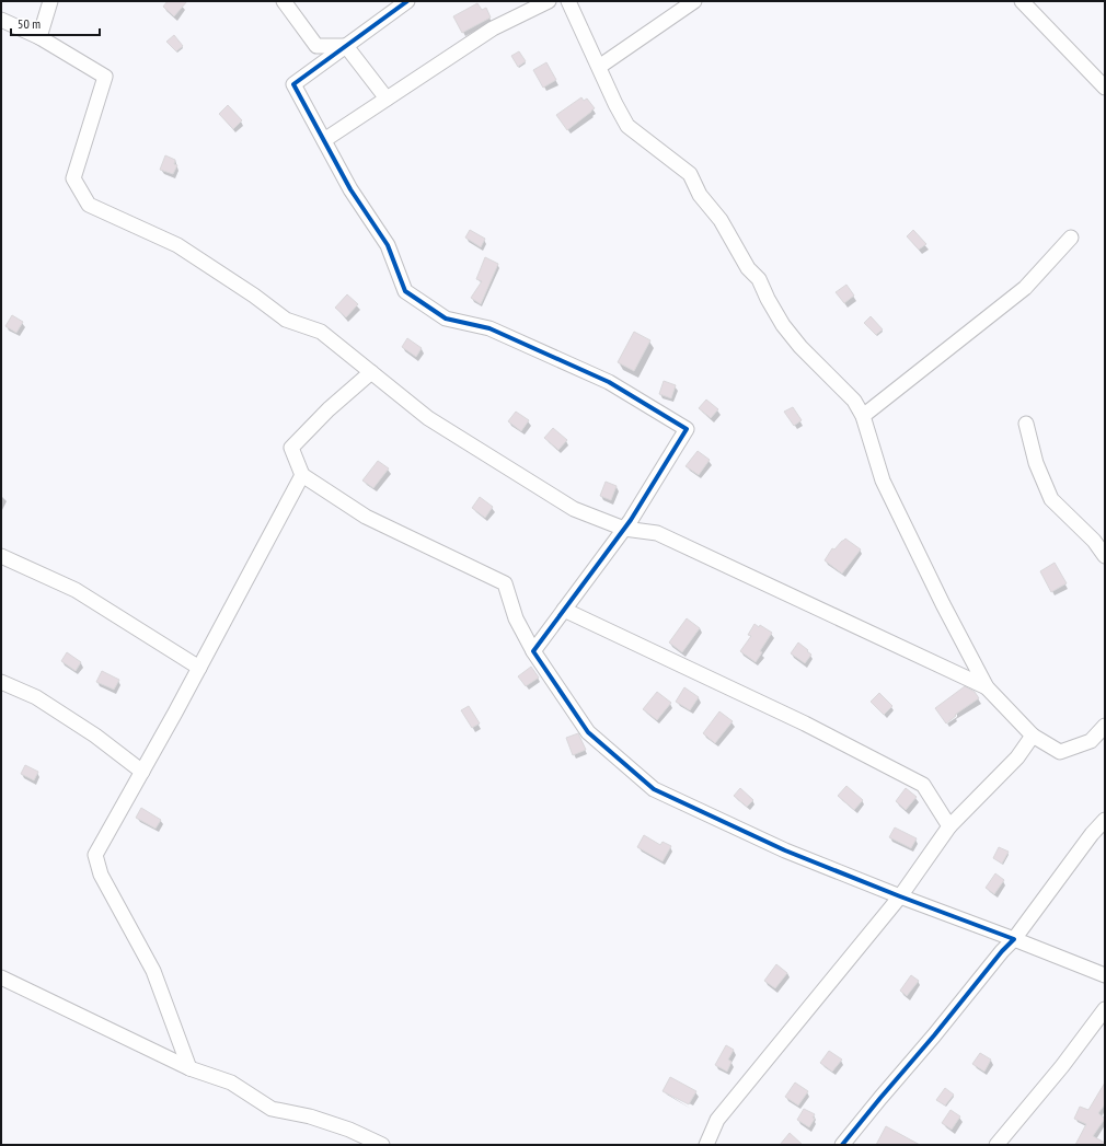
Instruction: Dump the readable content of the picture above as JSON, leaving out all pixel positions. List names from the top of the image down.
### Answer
{
  "scale_bar": "50 m"
}
